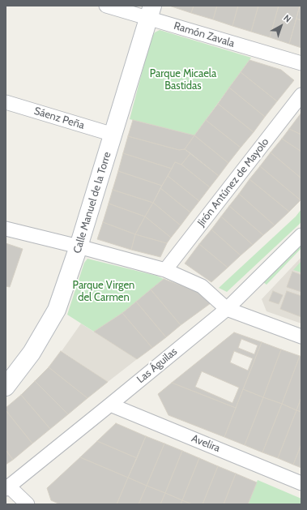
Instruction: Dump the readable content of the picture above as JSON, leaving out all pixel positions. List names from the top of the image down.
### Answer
{
  "streets": {
    "street": [
      "Ramón Zavala",
      "Sáenz Peña",
      "Jirón Antúnez de Mayolo",
      "Calle Manuel de la Torre",
      "Las Águilas",
      "Avelira"
    ]
  },
  "crossings": [
    ["Ramón Zavala", "Calle Manuel de la Torre"],
    ["Sáenz Peña", "Calle Manuel de la Torre"],
    ["Las Águilas", "Avelira"]
  ],
  "parks": ["Parque Micaela Bastidas", "Parque Virgen del Carmen"],
  "north": "top right"
}
